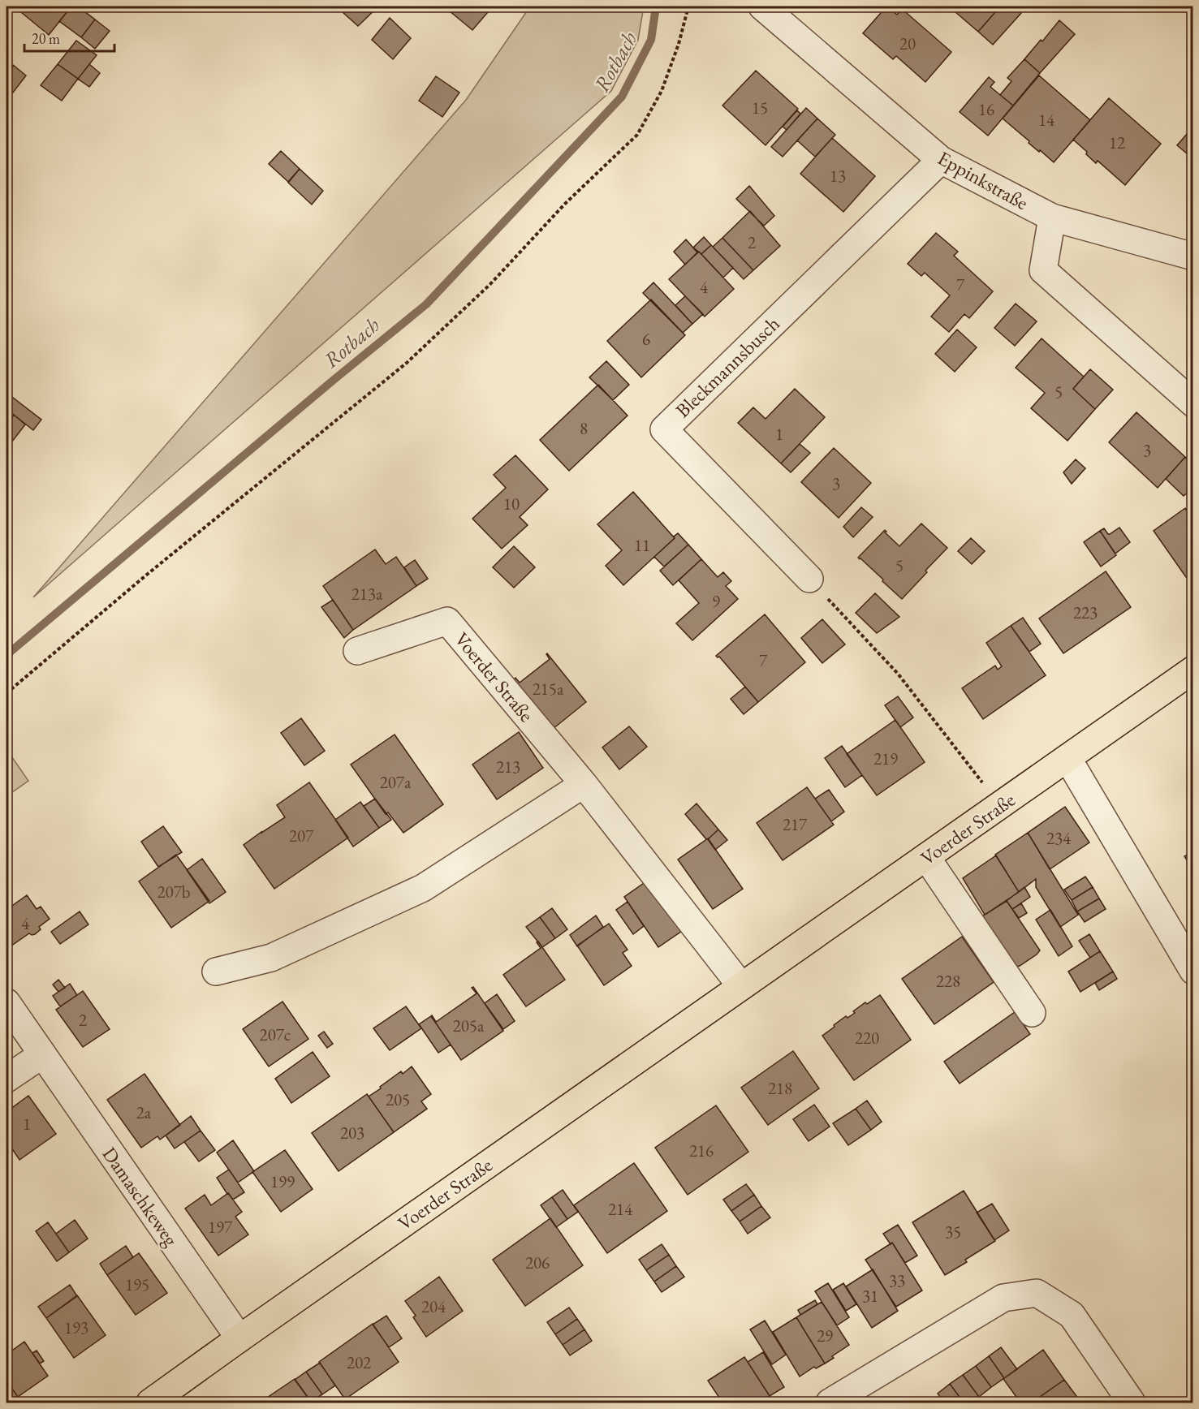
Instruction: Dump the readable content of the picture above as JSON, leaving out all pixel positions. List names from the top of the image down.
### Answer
{
  "streets": {
    "main road": ["Voerder Straße"],
    "street": ["Eppinkstraße", "Bleckmannsbusch", "Damaschkeweg"]
  },
  "crossings": [
    ["Eppinkstraße", "Bleckmannsbusch"],
    ["Voerder Straße", "Damaschkeweg"]
  ],
  "water": ["Rotbach"],
  "house_numbers": [
    "20",
    "15",
    "16",
    "14",
    "12",
    "13",
    "2",
    "7",
    "4",
    "6",
    "5",
    "8",
    "1",
    "3",
    "3",
    "10",
    "11",
    "5",
    "213a",
    "9",
    "223",
    "7",
    "215a",
    "219",
    "213",
    "207a",
    "217",
    "207",
    "234",
    "207b",
    "4",
    "228",
    "2",
    "205a",
    "207c",
    "220",
    "218",
    "205",
    "2a",
    "1",
    "203",
    "216",
    "199",
    "214",
    "197",
    "35",
    "206",
    "33",
    "195",
    "31",
    "204",
    "193",
    "29",
    "202"
  ],
  "scale_bar": "20 m"
}
